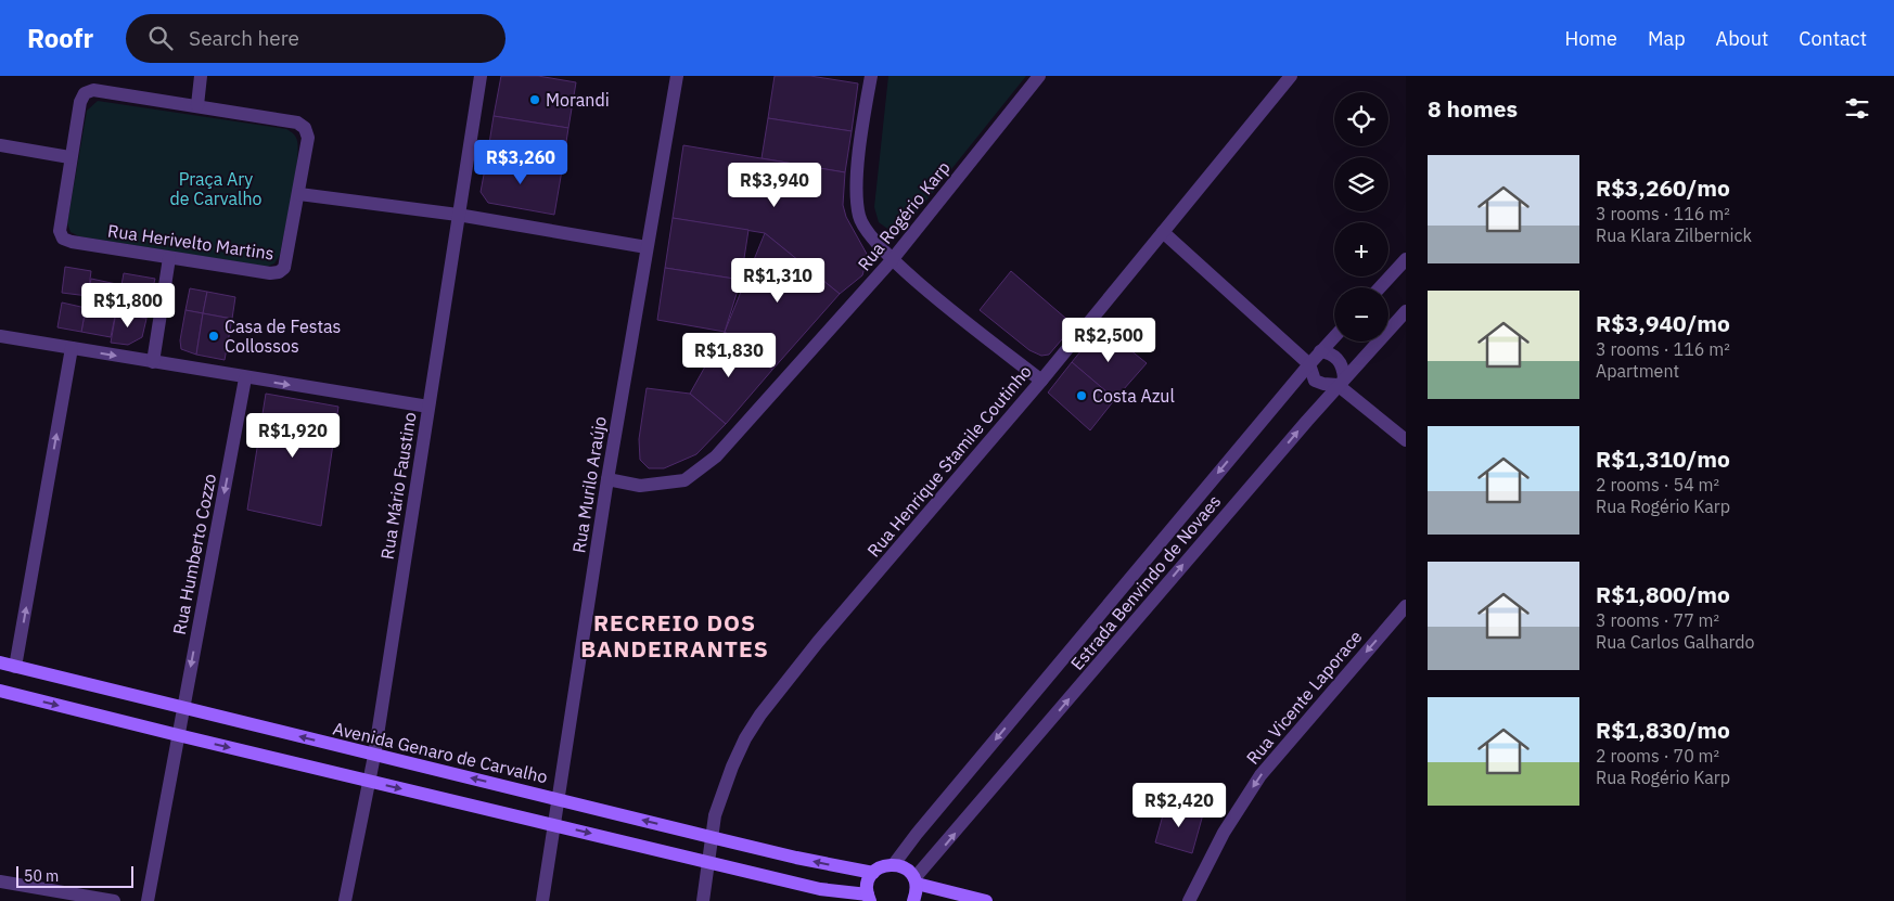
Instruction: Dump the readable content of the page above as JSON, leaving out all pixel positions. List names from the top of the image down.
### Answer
{
  "streets": {
    "street": [
      "Rua Rogério Karp",
      "Rua Herivelto Martins",
      "Rua Henrique Stamile Coutinho",
      "Rua Murilo Araújo",
      "Rua Mário Faustino",
      "Rua Humberto Cozzo",
      "Estrada Benvindo de Novaes",
      "Rua Vicente Laporace",
      "Avenida Genaro de Carvalho"
    ]
  },
  "crossings": [
    ["Rua Rogério Karp", "Rua Murilo Araújo"],
    ["Rua Henrique Stamile Coutinho", "Avenida Genaro de Carvalho"],
    ["Rua Murilo Araújo", "Avenida Genaro de Carvalho"],
    ["Rua Mário Faustino", "Avenida Genaro de Carvalho"],
    ["Rua Humberto Cozzo", "Avenida Genaro de Carvalho"]
  ],
  "one_way": ["Rua Humberto Cozzo", "Rua Vicente Laporace"],
  "districts": ["RECREIO DOS BANDEIRANTES"],
  "parks": ["Praça Ary de Carvalho"],
  "places": ["Morandi", "Casa de Festas Collossos", "Costa Azul"],
  "scale_bar": "50 m",
  "page": {
    "header": "Roofr",
    "search": "Search here",
    "nav": [
      "Home",
      "Map",
      "About",
      "Contact"
    ],
    "heading": "8 homes",
    "map_buttons": ["+", "−"],
    "price": [
      "R$3,260",
      "R$3,940",
      "R$1,310",
      "R$1,800",
      "R$2,500",
      "R$1,830",
      "R$1,920",
      "R$2,420"
    ],
    "list": [
      {
        "name": "R$3,260/mo",
        "note": "3 rooms · 116 m² · Rua Klara Zilbernick"
      },
      {
        "name": "R$3,940/mo",
        "note": "3 rooms · 116 m² · Apartment"
      },
      {
        "name": "R$1,310/mo",
        "note": "2 rooms · 54 m² · Rua Rogério Karp"
      },
      {
        "name": "R$1,800/mo",
        "note": "3 rooms · 77 m² · Rua Carlos Galhardo"
      },
      {
        "name": "R$1,830/mo",
        "note": "2 rooms · 70 m² · Rua Rogério Karp"
      }
    ],
    "scale": "50 m"
  }
}
